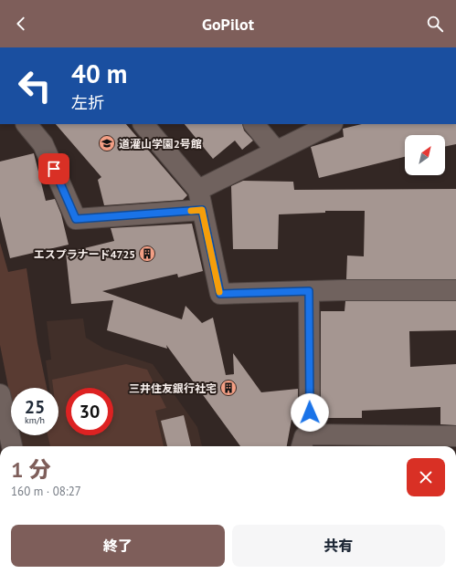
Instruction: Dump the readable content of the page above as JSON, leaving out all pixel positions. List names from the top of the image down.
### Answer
{
  "places": {
    "school or university": ["道灌山学園2号館"],
    "building": ["エスプラナード4725", "三井住友銀行社宅"]
  },
  "north": "top right",
  "page": {
    "header": "GoPilot",
    "turn": ["40 m", "左折"],
    "speed": "25 km/h",
    "limit": "30",
    "heading": ["1 分", "160 m · 08:27"],
    "buttons": ["終了", "共有"]
  }
}
